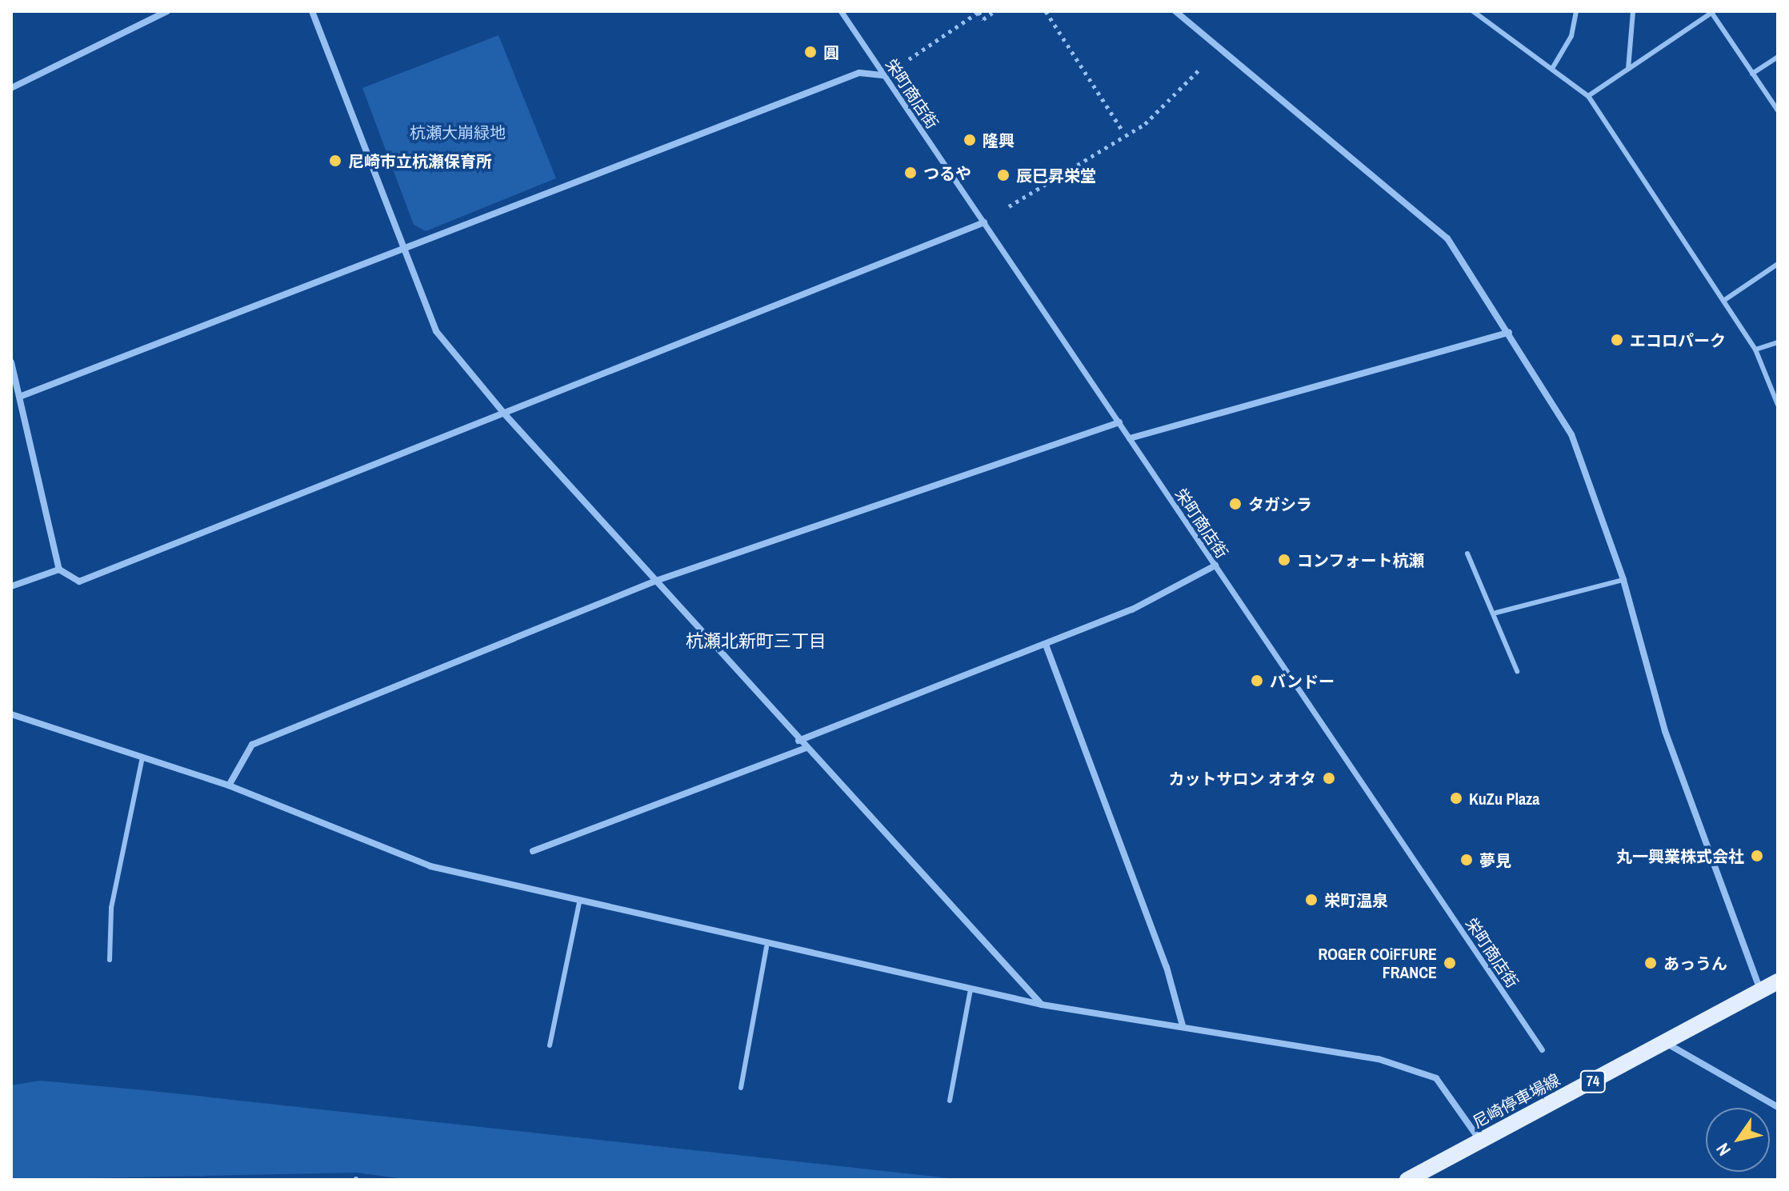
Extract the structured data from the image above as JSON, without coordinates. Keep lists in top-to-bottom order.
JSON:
{
  "streets": {
    "main road": ["74", "尼崎停車場線"],
    "street": ["栄町商店街"]
  },
  "districts": ["杭瀬北新町三丁目"],
  "parks": ["杭瀬大崩緑地"],
  "places": [
    "圓",
    "隆興",
    "尼崎市立杭瀬保育所",
    "つるや",
    "辰巳昇栄堂",
    "エコロパーク",
    "タガシラ",
    "コンフォート杭瀬",
    "バンドー",
    "カットサロン オオタ",
    "KuZu Plaza",
    "丸一興業株式会社",
    "夢見",
    "栄町温泉",
    "ROGER COiFFURE FRANCE",
    "あっうん"
  ],
  "north": "bottom left"
}
